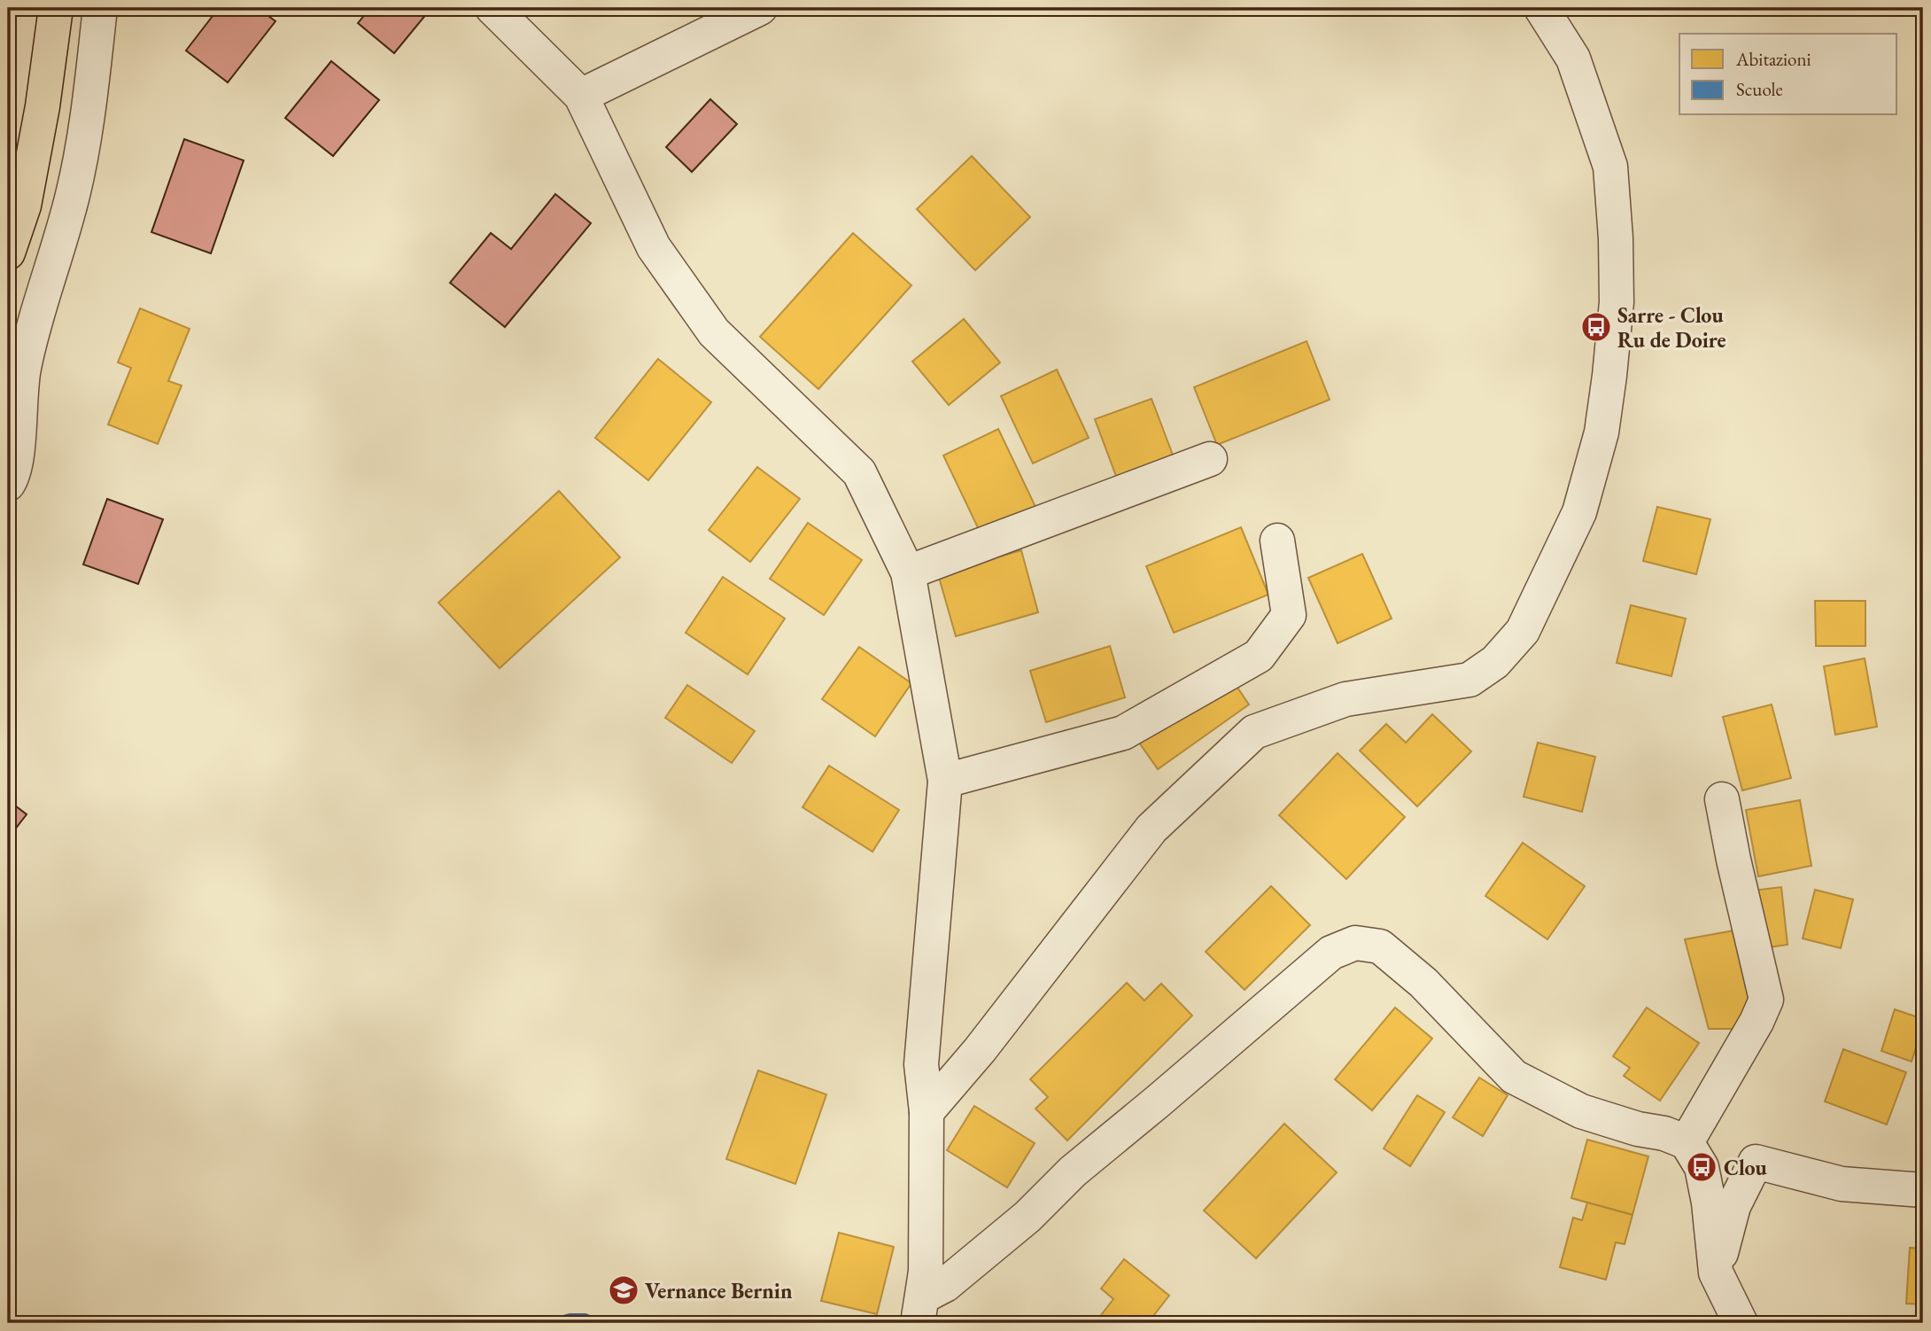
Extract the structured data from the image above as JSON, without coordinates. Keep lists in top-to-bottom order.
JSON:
{
  "places": {
    "bus stop": ["Sarre - Clou Ru de Doire", "Clou"],
    "school or university": ["Vernance Bernin"]
  },
  "legend": ["Abitazioni", "Scuole"]
}
